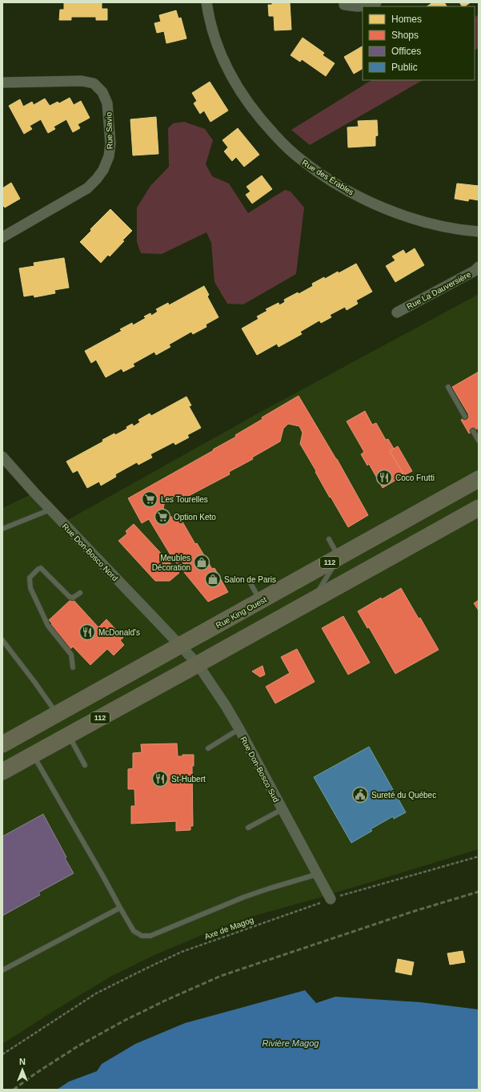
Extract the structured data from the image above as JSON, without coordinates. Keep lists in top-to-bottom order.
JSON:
{
  "streets": {
    "main road": ["112", "Rue King Ouest"],
    "street": [
      "Rue Savio",
      "Rue des Érables",
      "Rue La Dauversière",
      "Rue Don-Bosco Nord",
      "Rue Don-Bosco Sud"
    ],
    "path": ["Axe de Magog"]
  },
  "crossings": [
    ["Rue Don-Bosco Nord", "Rue King Ouest"],
    ["Rue Don-Bosco Nord", "Rue Don-Bosco Sud"],
    ["112", "Rue Don-Bosco Sud"],
    ["Rue King Ouest", "Rue Don-Bosco Sud"],
    ["Rue Don-Bosco Sud", "Axe de Magog"]
  ],
  "water": ["Rivière Magog"],
  "places": {
    "restaurant": ["Coco Frutti", "McDonald's", "St-Hubert"],
    "supermarket": ["Les Tourelles", "Option Keto"],
    "shop": ["Meubles Décoration", "Salon de Paris"],
    "public building": ["Sureté du Québec"]
  },
  "legend": [
    "Homes",
    "Shops",
    "Offices",
    "Public"
  ],
  "north": "top"
}
